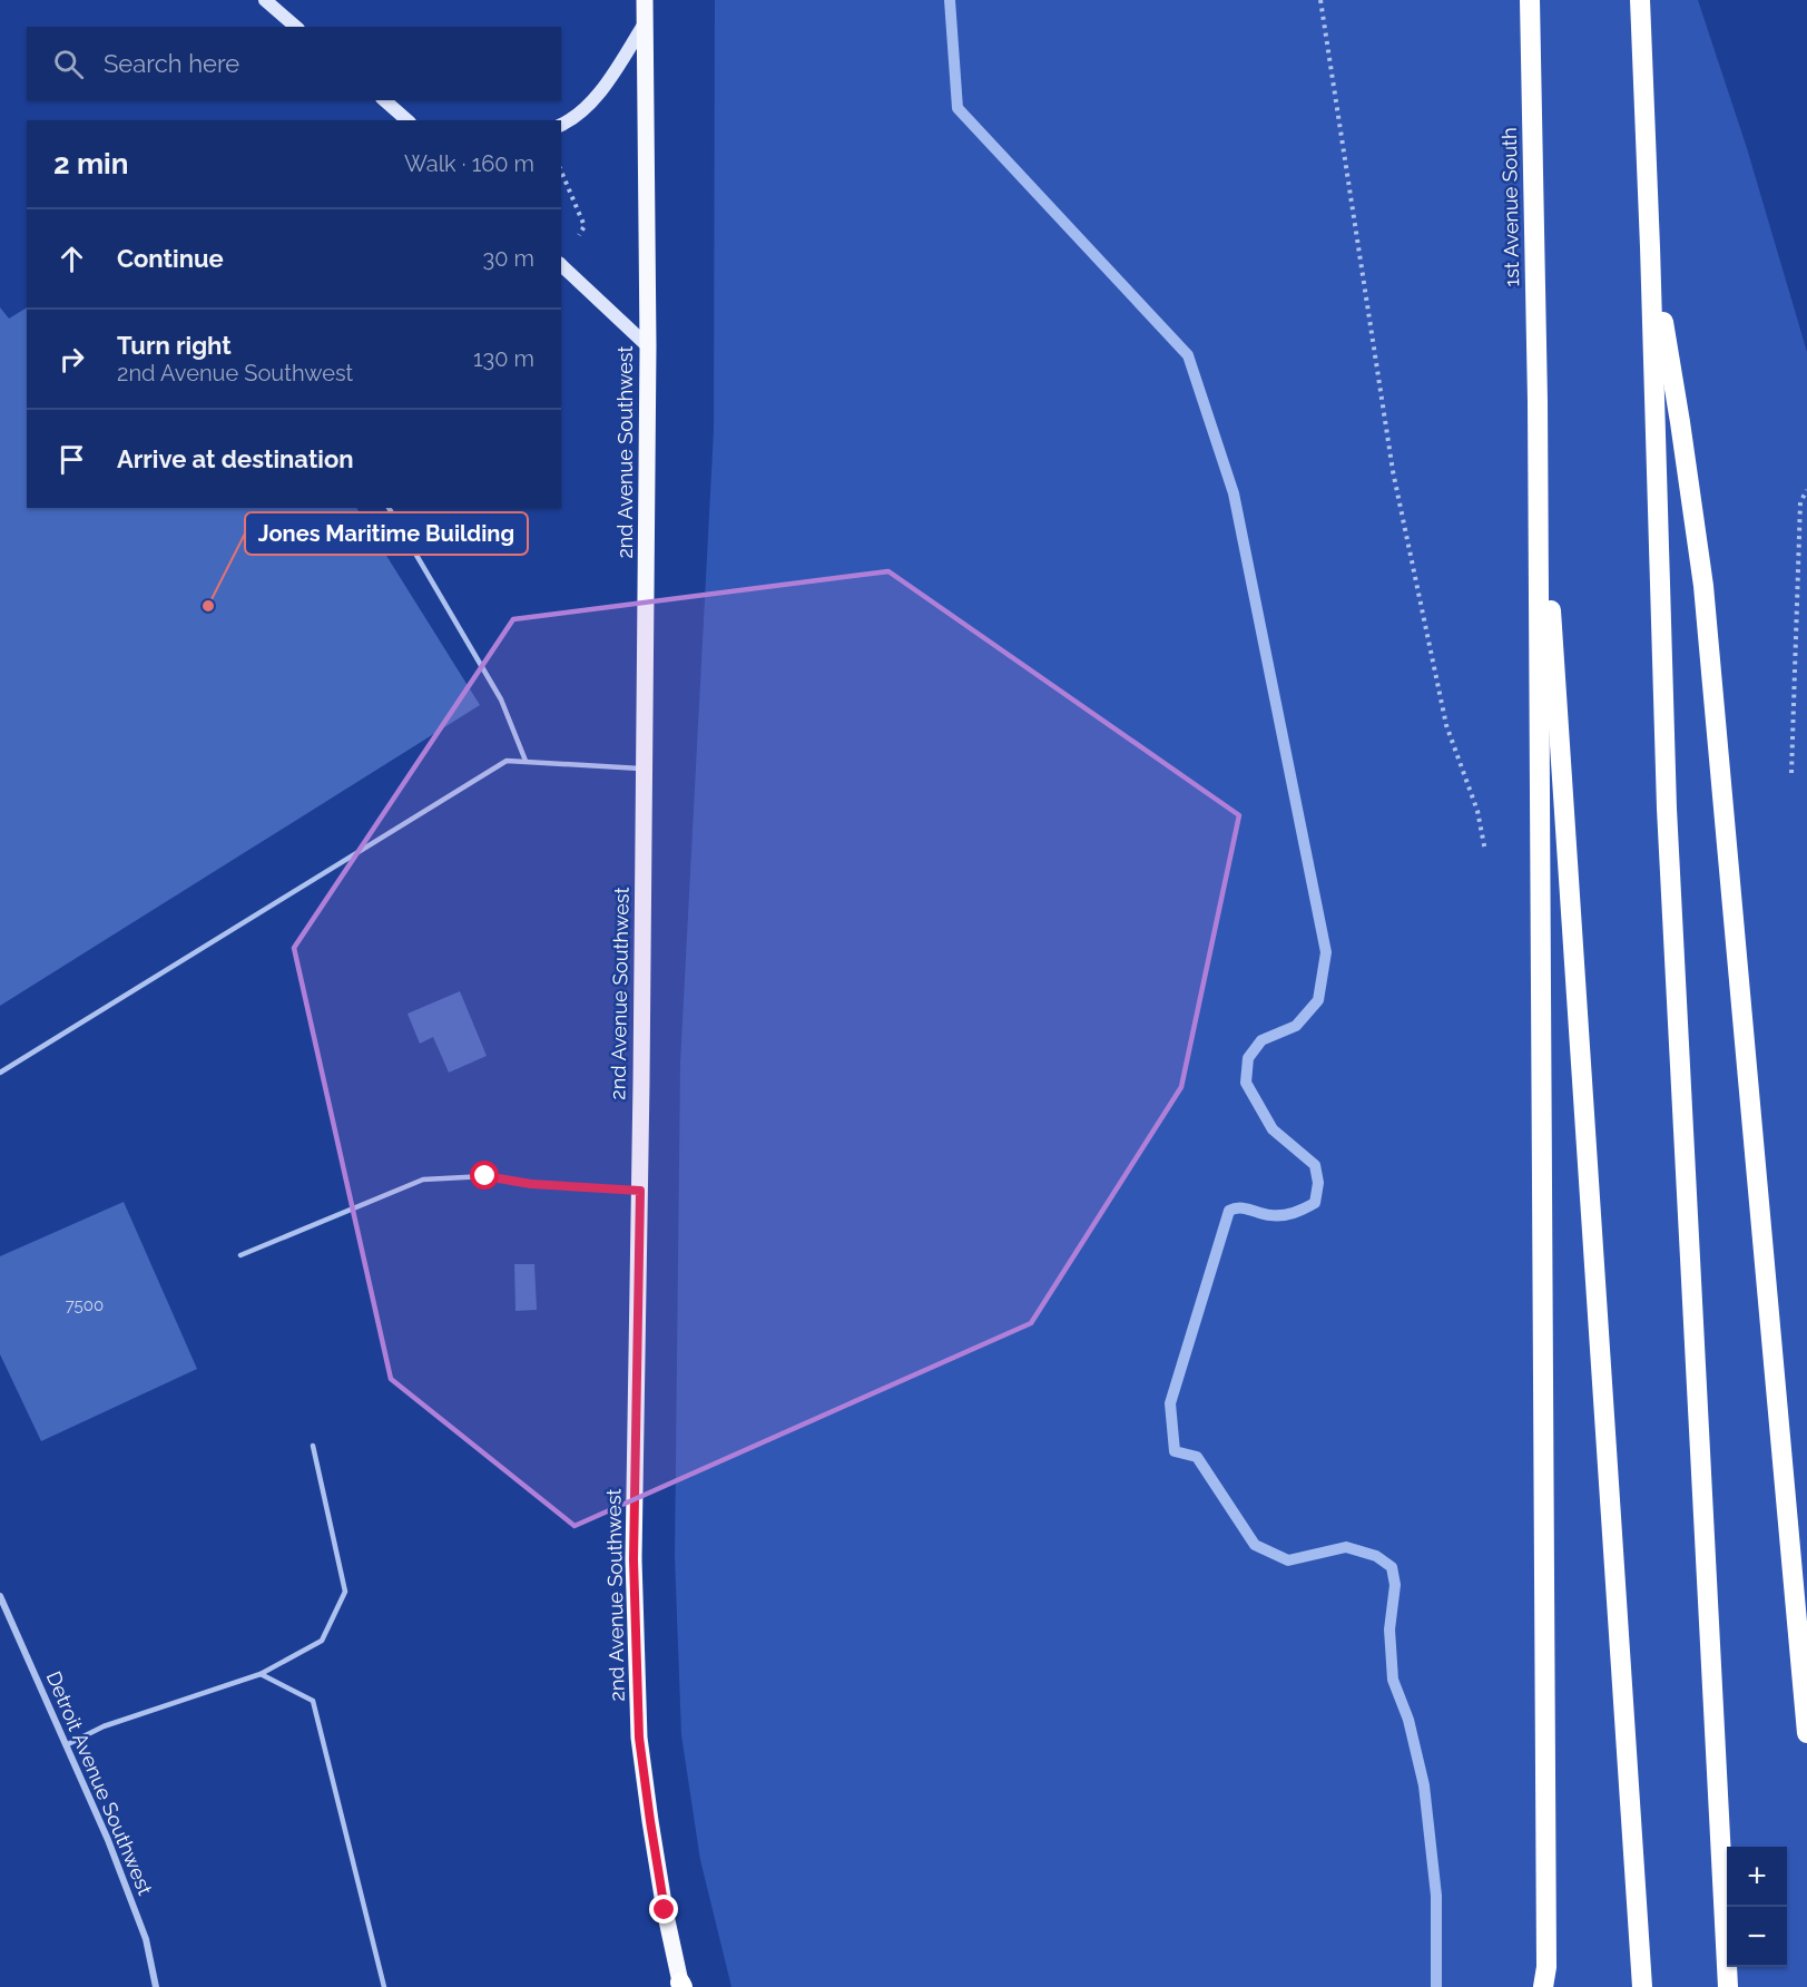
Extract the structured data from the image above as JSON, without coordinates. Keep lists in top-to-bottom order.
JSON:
{
  "streets": {
    "highway": ["1st Avenue South"],
    "main road": ["2nd Avenue Southwest"],
    "street": ["Detroit Avenue Southwest"]
  },
  "places": ["Jones Maritime Building"],
  "house_numbers": ["7500"],
  "page": {
    "search": "Search here",
    "heading": ["2 min", "Walk · 160 m"],
    "list": [
      ["Continue", "30 m"],
      ["Turn right", "2nd Avenue Southwest", "130 m"],
      "Arrive at destination"
    ],
    "map_buttons": ["+", "−"]
  }
}
